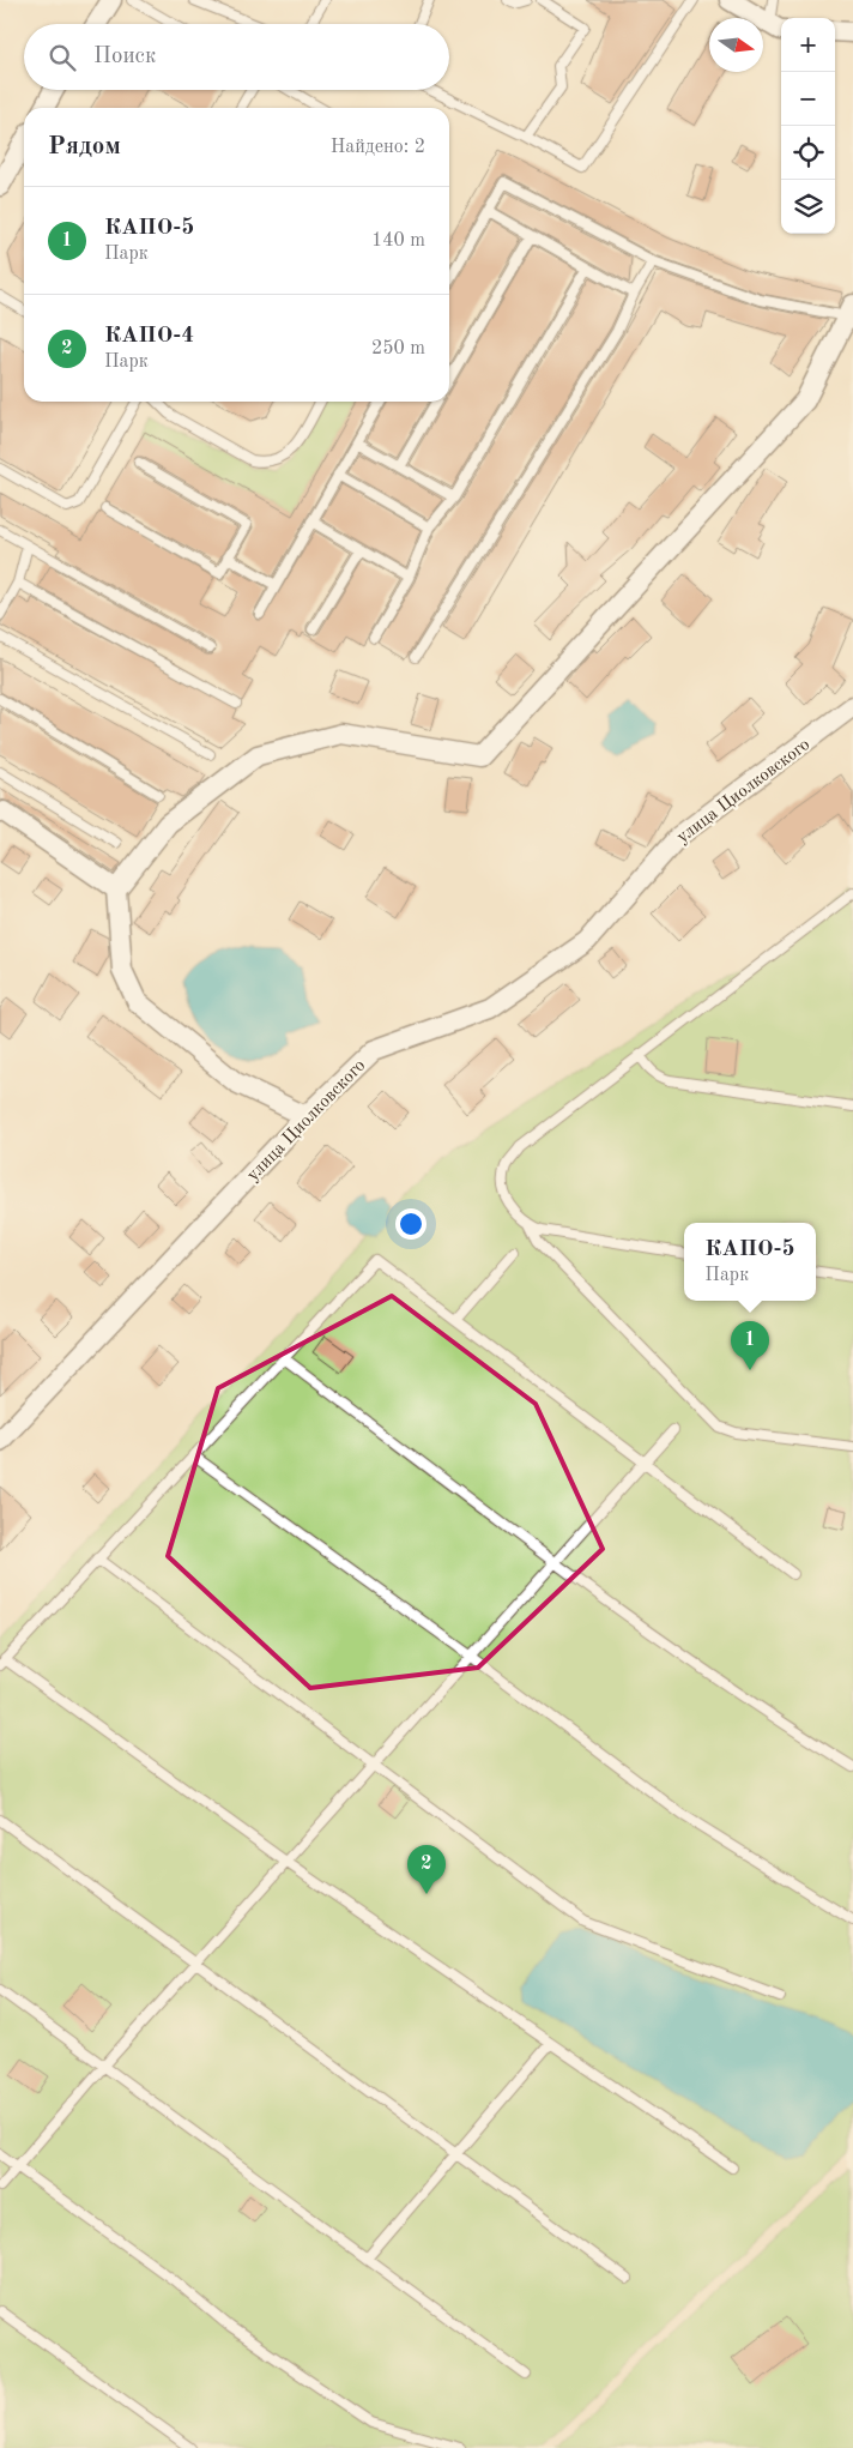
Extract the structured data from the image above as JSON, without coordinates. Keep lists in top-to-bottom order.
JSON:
{
  "streets": {
    "street": ["улица Циолковского"]
  },
  "north": "right",
  "page": {
    "map_buttons": ["+", "−"],
    "search": "Поиск",
    "heading": ["Рядом", "Найдено: 2"],
    "list": [
      {
        "mark": "1",
        "name": "КАПО-5",
        "note": "Парк",
        "value": "140 m"
      },
      {
        "mark": "2",
        "name": "КАПО-4",
        "note": "Парк",
        "value": "250 m"
      }
    ],
    "popup": ["КАПО-5", "Парк"],
    "pins": ["1", "2"]
  }
}
